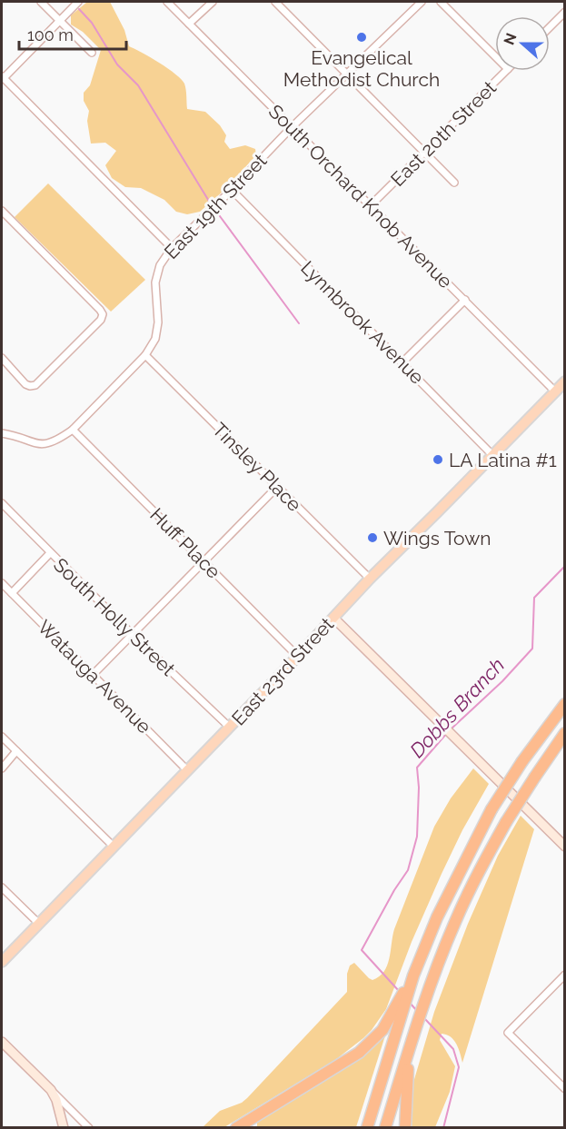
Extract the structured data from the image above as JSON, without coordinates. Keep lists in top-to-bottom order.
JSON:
{
  "streets": {
    "main road": ["East 23rd Street"],
    "street": [
      "East 20th Street",
      "South Orchard Knob Avenue",
      "East 19th Street",
      "Lynnbrook Avenue",
      "Tinsley Place",
      "Huff Place",
      "South Holly Street",
      "Watauga Avenue"
    ]
  },
  "crossings": [
    ["East 20th Street", "South Orchard Knob Avenue"],
    ["South Orchard Knob Avenue", "East 19th Street"],
    ["South Orchard Knob Avenue", "East 23rd Street"],
    ["East 19th Street", "Lynnbrook Avenue"],
    ["East 19th Street", "Tinsley Place"],
    ["East 19th Street", "Huff Place"],
    ["Lynnbrook Avenue", "East 23rd Street"],
    ["Tinsley Place", "East 23rd Street"],
    ["Huff Place", "East 23rd Street"],
    ["South Holly Street", "East 23rd Street"],
    ["East 23rd Street", "Watauga Avenue"]
  ],
  "water": ["Dobbs Branch"],
  "places": ["Evangelical Methodist Church", "LA Latina #1", "Wings Town"],
  "scale_bar": "100 m",
  "north": "left"
}
